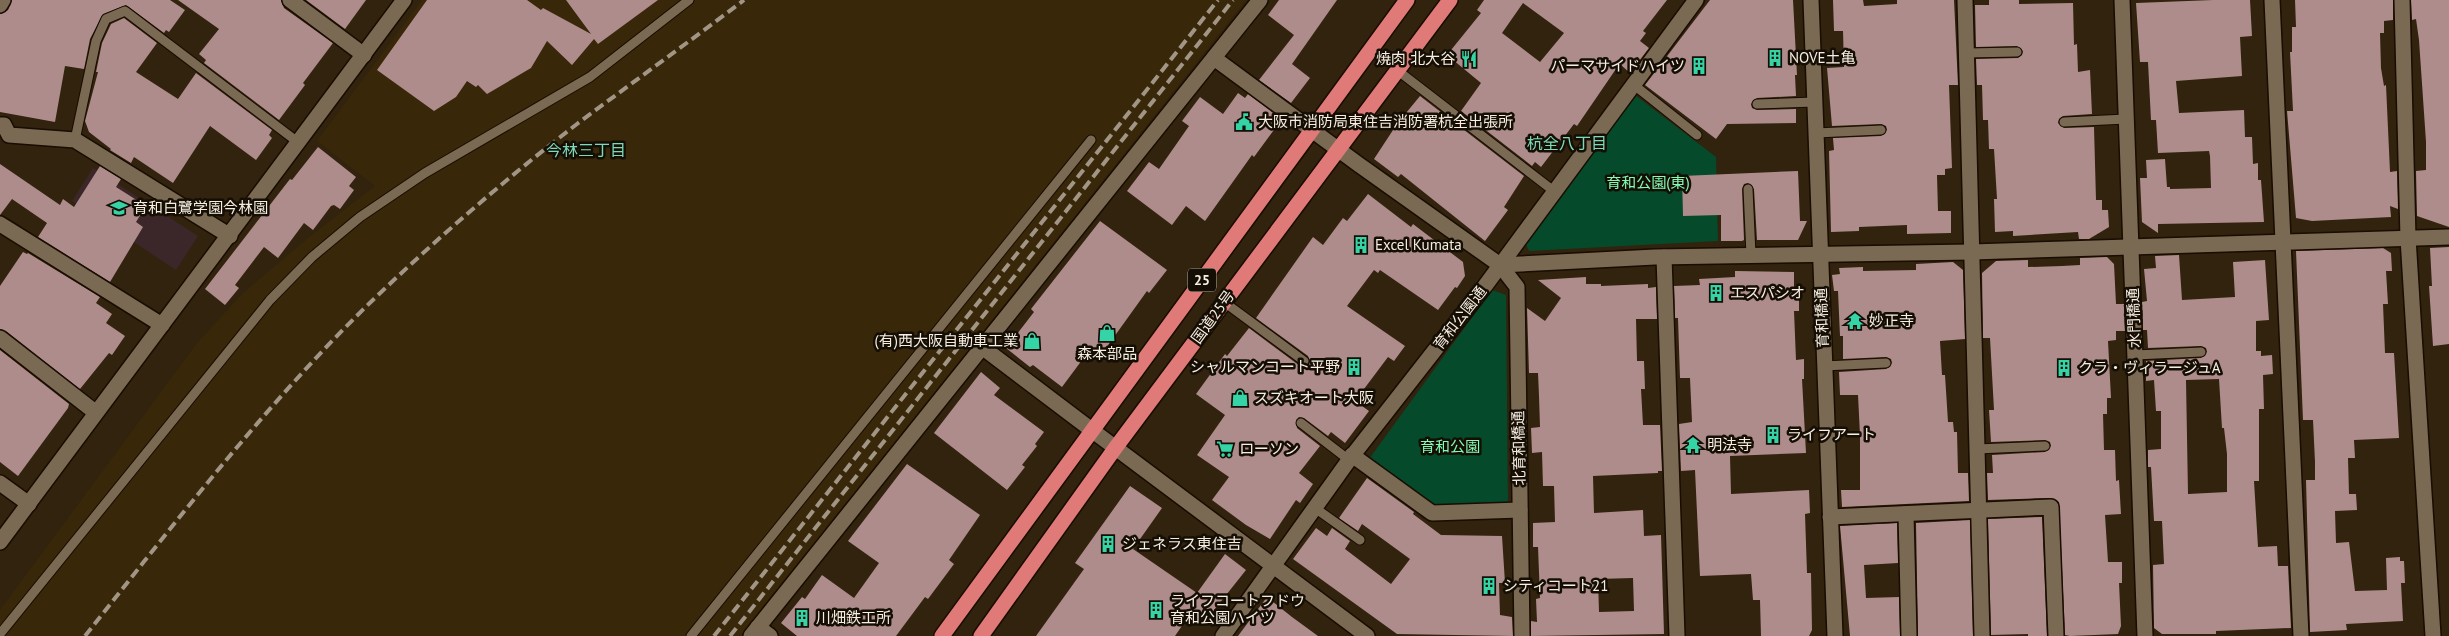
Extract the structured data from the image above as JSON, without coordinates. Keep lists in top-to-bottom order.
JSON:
{
  "streets": {
    "highway": ["25", "国道25号"],
    "street": [
      "育和公園通",
      "育和橋通",
      "水門橋通",
      "北育和橋通"
    ]
  },
  "crossings": [
    ["国道25号", "北育和橋通"],
    ["育和公園通", "北育和橋通"]
  ],
  "districts": ["杭全八丁目", "今林三丁目"],
  "parks": ["育和公園(東)", "育和公園"],
  "places": {
    "building": [
      "NOVE土亀",
      "パーマサイドハイツ",
      "Excel Kumata",
      "エスパシオ",
      "シャルマンコート平野",
      "クラ・ヴィラージュA",
      "ライフアート",
      "ジェネラス東住吉",
      "シティコート21",
      "ライフコートフドウ 育和公園ハイツ",
      "川畑鉄工所"
    ],
    "restaurant": ["焼肉 北大谷"],
    "public building": ["大阪市消防局東住吉消防署杭全出張所"],
    "school or university": ["育和白鷺学園今林園"],
    "temple": ["妙正寺", "明法寺"],
    "shop": ["森本部品", "(有)西大阪自動車工業", "スズキオート大阪"],
    "supermarket": ["ローソン"]
  }
}
